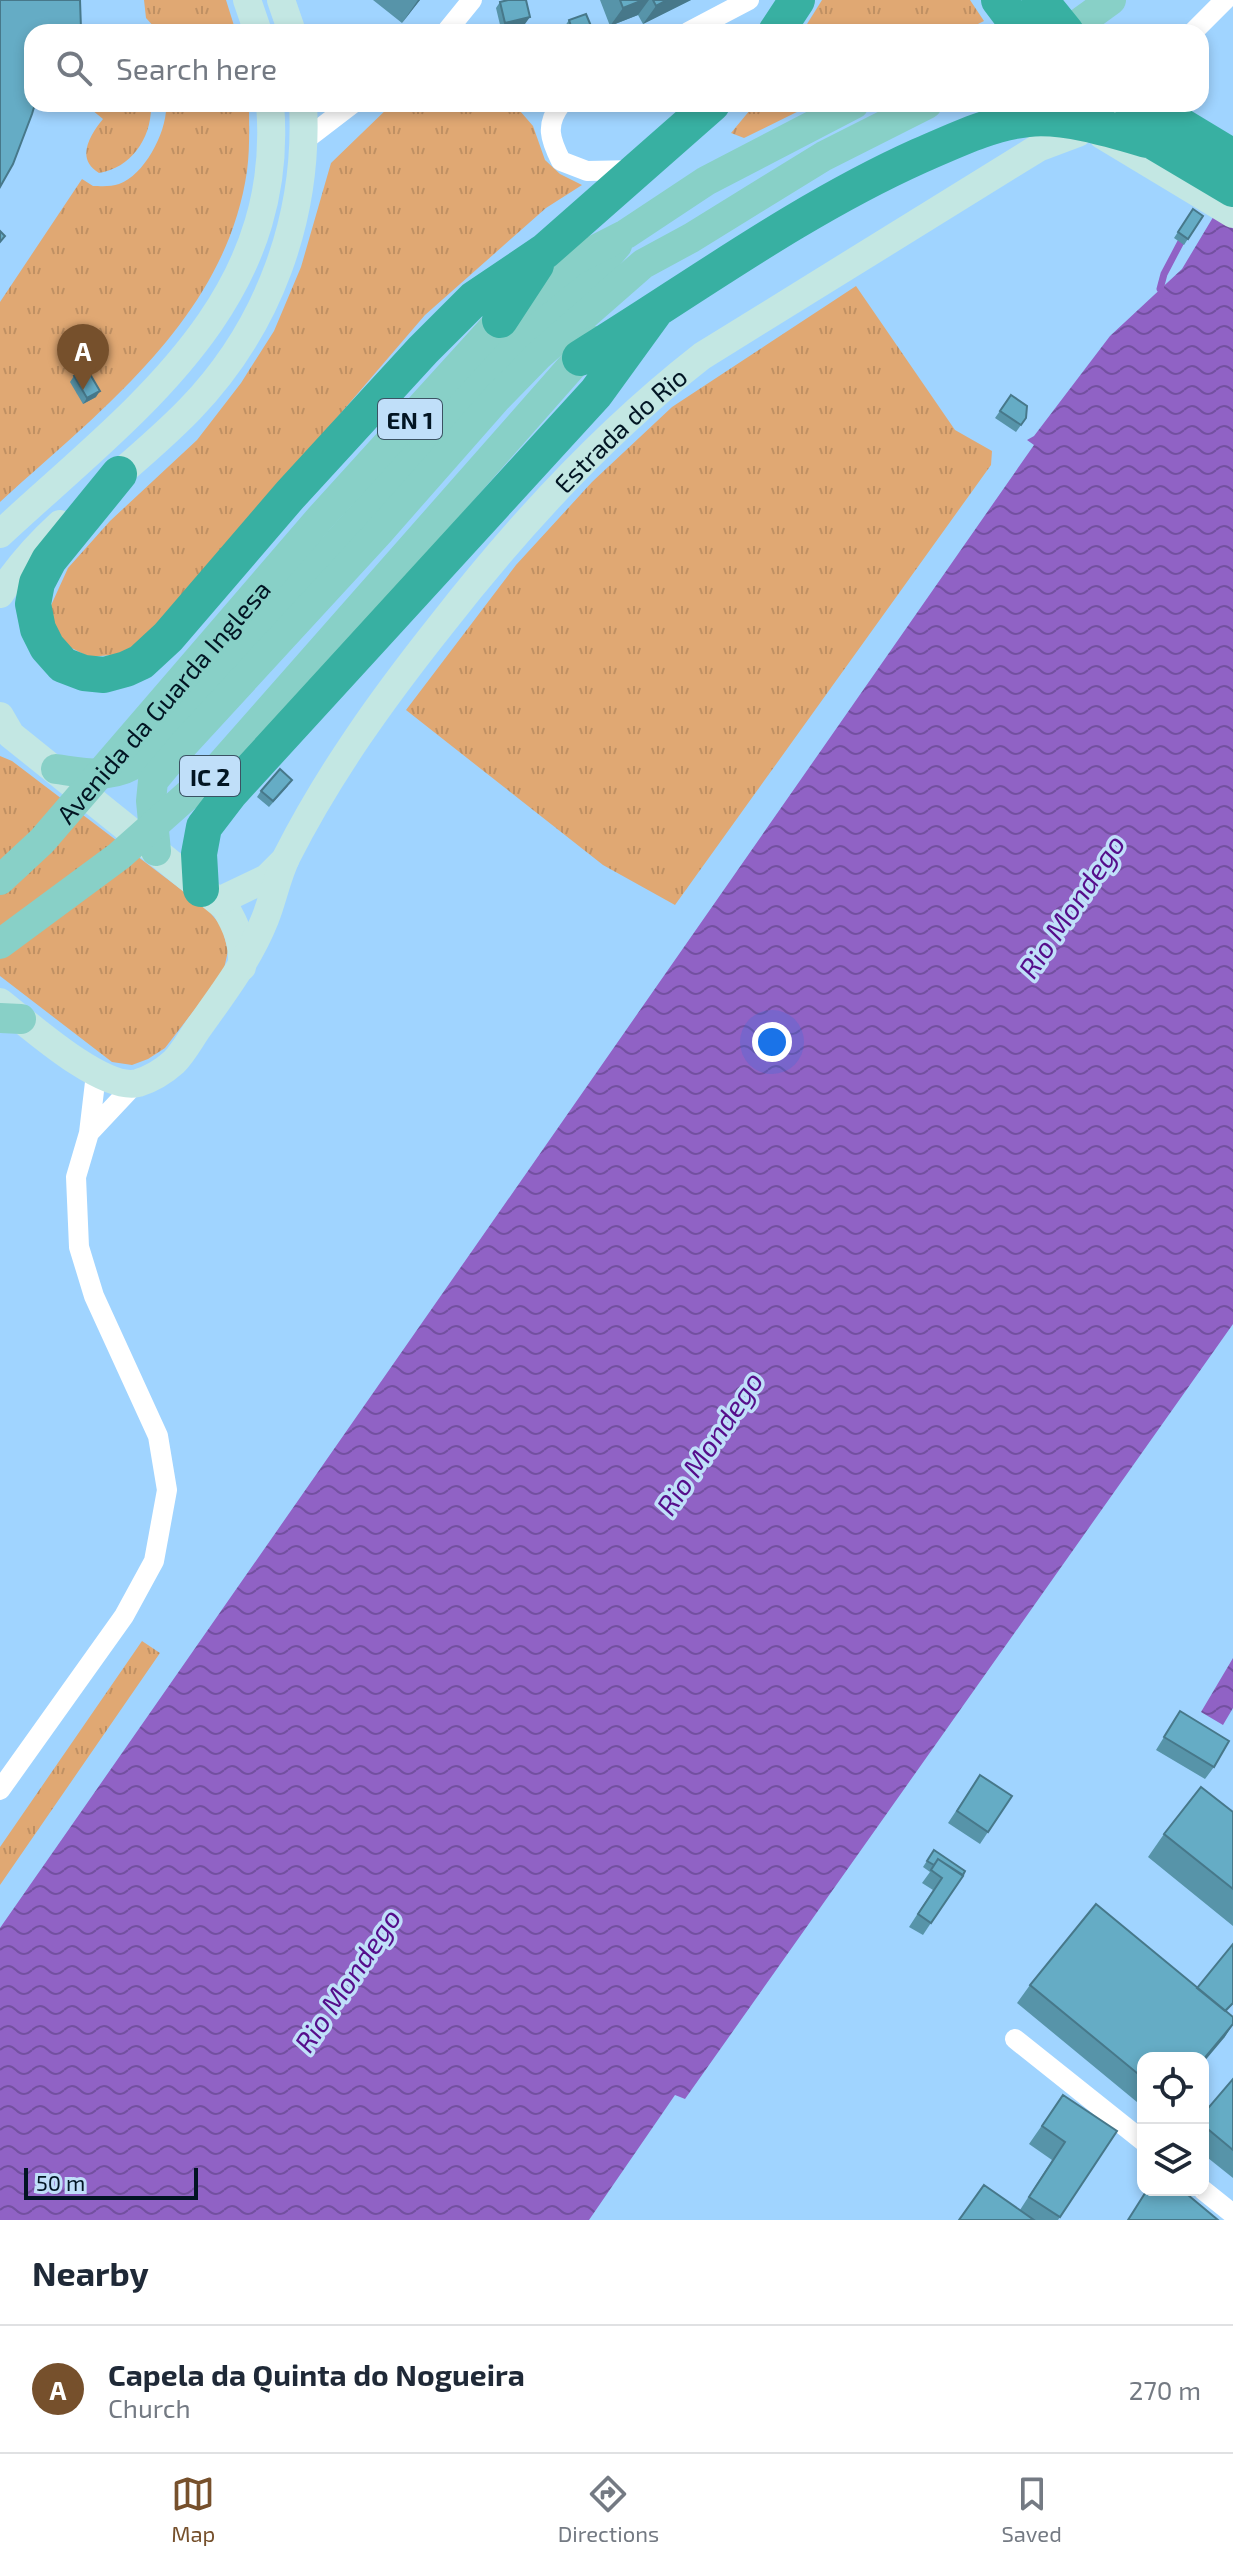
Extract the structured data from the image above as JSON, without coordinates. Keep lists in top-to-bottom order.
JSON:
{
  "streets": {
    "main road": [
      "EN 1",
      "Estrada do Rio",
      "Avenida da Guarda Inglesa",
      "IC 2"
    ]
  },
  "water": ["Rio Mondego"],
  "scale_bar": "50 m",
  "page": {
    "search": "Search here",
    "pins": "A",
    "scale": "50 m",
    "heading": "Nearby",
    "list": [
      {
        "mark": "A",
        "name": "Capela da Quinta do Nogueira",
        "note": "Church",
        "value": "270 m"
      }
    ],
    "nav": ["Map", "Directions", "Saved"]
  }
}
